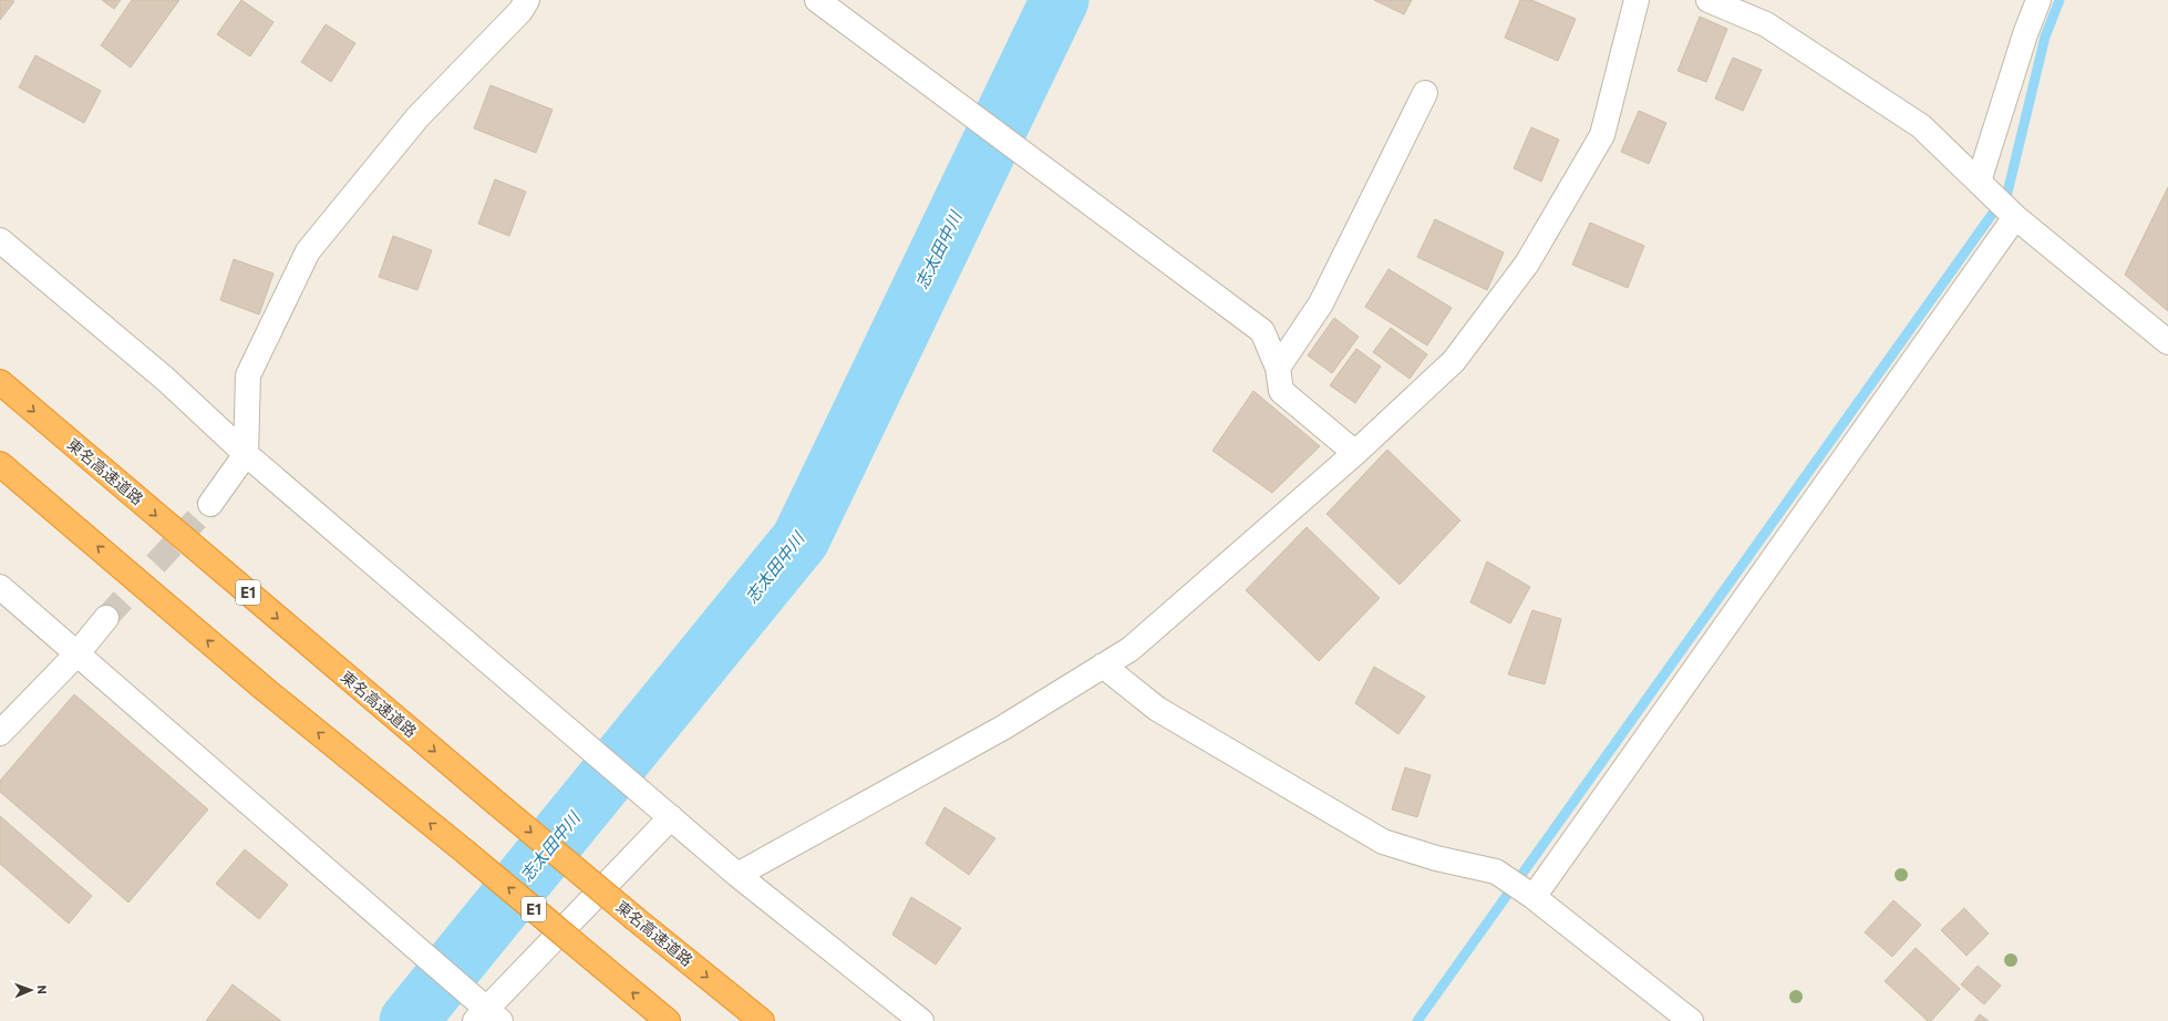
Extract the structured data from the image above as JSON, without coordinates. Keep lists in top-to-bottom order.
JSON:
{
  "streets": {
    "highway": ["東名高速道路", "E1"]
  },
  "water": ["志太田中川"],
  "north": "right"
}
